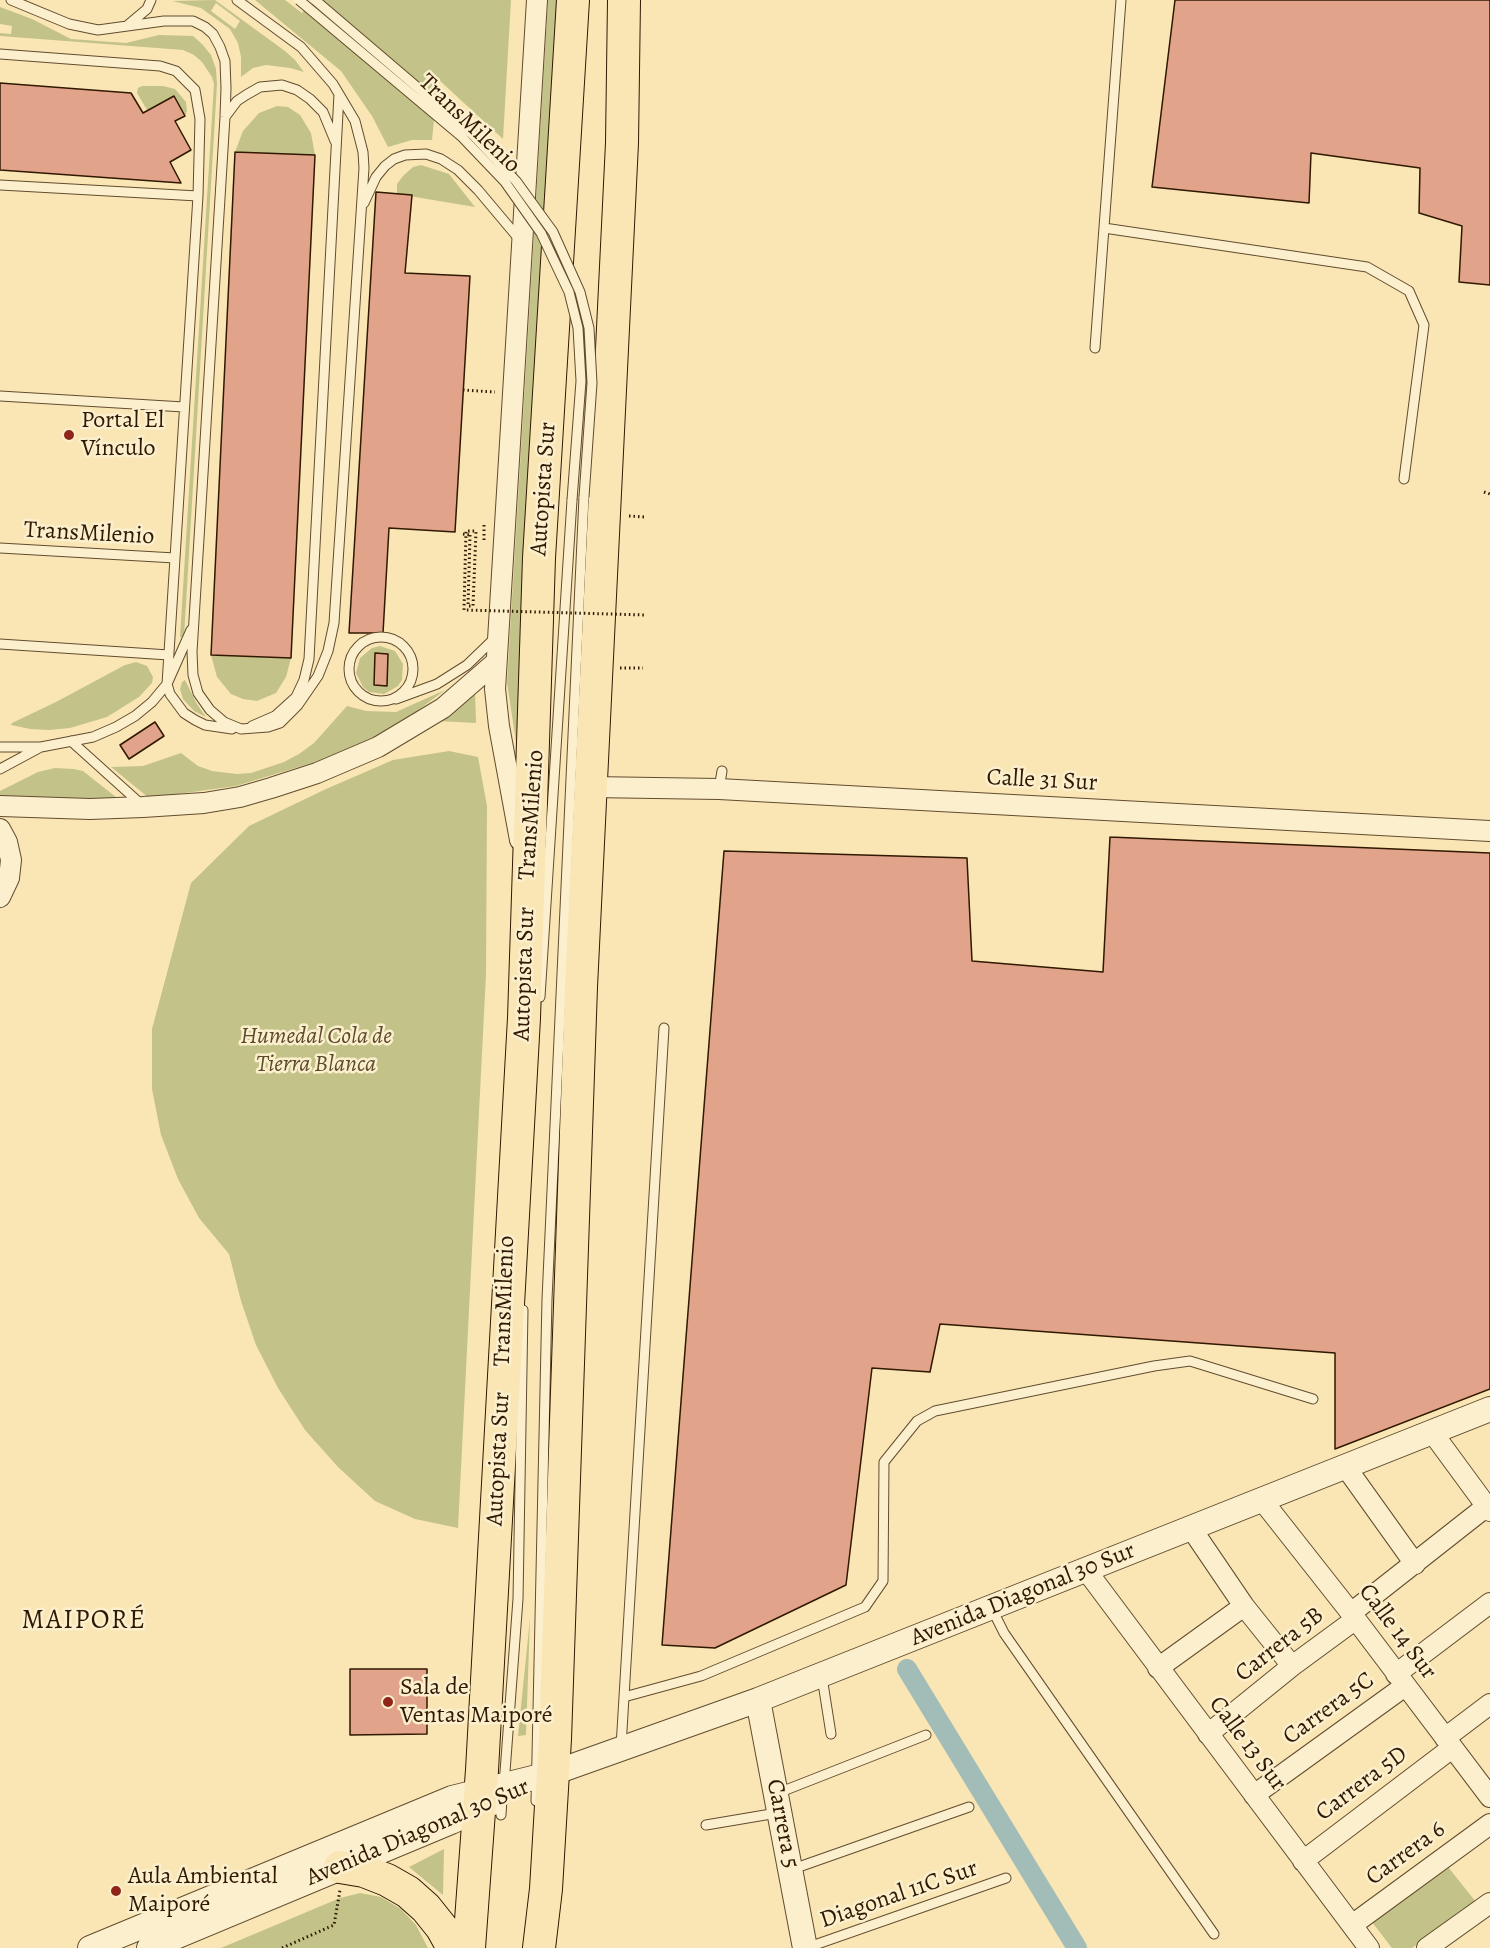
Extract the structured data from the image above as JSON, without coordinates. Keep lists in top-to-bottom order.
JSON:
{
  "streets": {
    "highway": ["Autopista Sur"],
    "street": [
      "Calle 31 Sur",
      "Avenida Diagonal 30 Sur",
      "Calle 14 Sur",
      "Carrera 5B",
      "Carrera 5C",
      "Calle 13 Sur",
      "Carrera 5D",
      "Carrera 5",
      "Carrera 6"
    ],
    "lane": ["TransMilenio", "Diagonal 11C Sur"]
  },
  "crossings": [
    ["TransMilenio", "Autopista Sur"],
    ["TransMilenio", "Avenida Diagonal 30 Sur"],
    ["Autopista Sur", "Avenida Diagonal 30 Sur"],
    ["Avenida Diagonal 30 Sur", "Calle 14 Sur"],
    ["Avenida Diagonal 30 Sur", "Calle 13 Sur"],
    ["Avenida Diagonal 30 Sur", "Carrera 5"],
    ["Calle 14 Sur", "Carrera 5B"],
    ["Calle 14 Sur", "Carrera 5C"],
    ["Calle 14 Sur", "Carrera 5D"],
    ["Carrera 5B", "Calle 13 Sur"],
    ["Carrera 5C", "Calle 13 Sur"],
    ["Calle 13 Sur", "Carrera 5D"],
    ["Calle 13 Sur", "Carrera 6"],
    ["Carrera 5", "Diagonal 11C Sur"]
  ],
  "districts": ["MAIPORÉ"],
  "parks": ["Humedal Cola de Tierra Blanca"],
  "places": ["Portal El Vínculo", "Sala de Ventas Maiporé", "Aula Ambiental Maiporé"]
}
